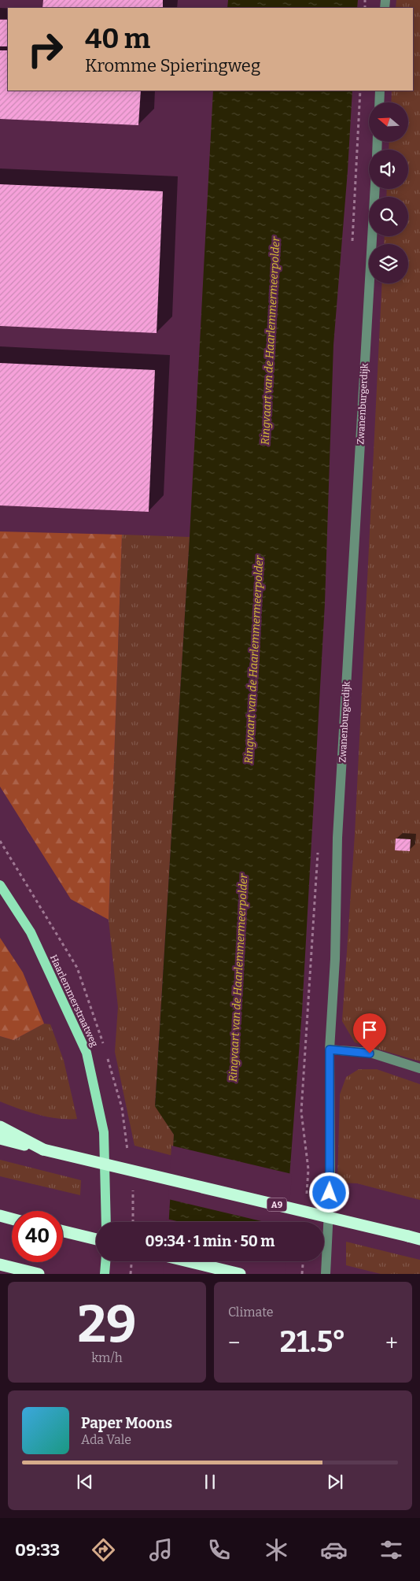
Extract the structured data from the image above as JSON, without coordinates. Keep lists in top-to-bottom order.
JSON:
{
  "streets": {
    "highway": ["A9"],
    "main road": ["Haarlemmerstraatweg"],
    "street": ["Zwanenburgerdijk"]
  },
  "water": ["Ringvaart van de Haarlemmermeerpolder"],
  "north": "left",
  "page": {
    "turn": ["40 m", "Kromme Spieringweg"],
    "limit": "40",
    "trip": "09:34 · 1 min · 50 m",
    "tile": [
      ["29", "km/h"],
      "Climate"
    ],
    "heat": ["−", "21.5°", "+"],
    "song": ["Paper Moons", "Ada Vale"],
    "tabs": "09:33"
  }
}
